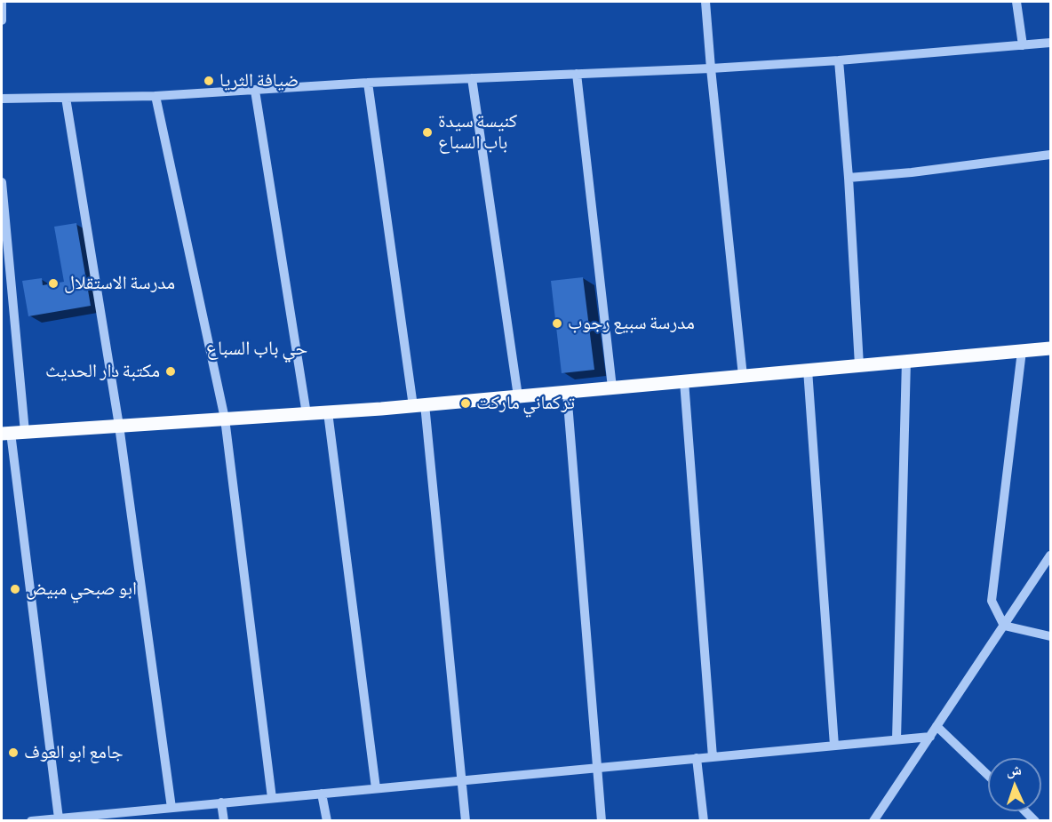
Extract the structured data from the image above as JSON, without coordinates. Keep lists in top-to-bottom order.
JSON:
{
  "districts": ["حي باب السباع"],
  "places": [
    "ضيافة الثريا",
    "كنيسة سيدة باب السباع",
    "مدرسة الاستقلال",
    "مدرسة سبيع رجوب",
    "مكتبة دار الحديث",
    "تركماني ماركت",
    "ابو صبحي مبيض",
    "جامع ابو العوف"
  ],
  "north": "top"
}
